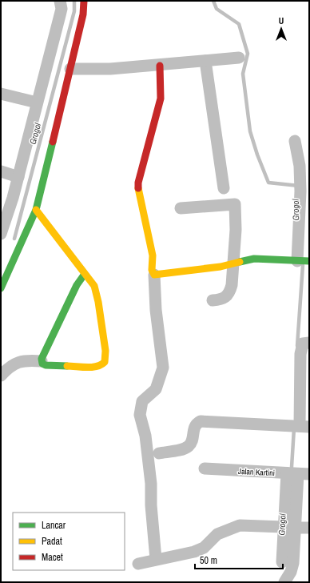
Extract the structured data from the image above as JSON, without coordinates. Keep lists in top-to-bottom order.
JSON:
{
  "streets": {
    "street": ["Jalan Kartini"]
  },
  "water": ["Grogol"],
  "legend": ["Lancar", "Padat", "Macet"],
  "scale_bar": "50 m",
  "north": "top"
}
